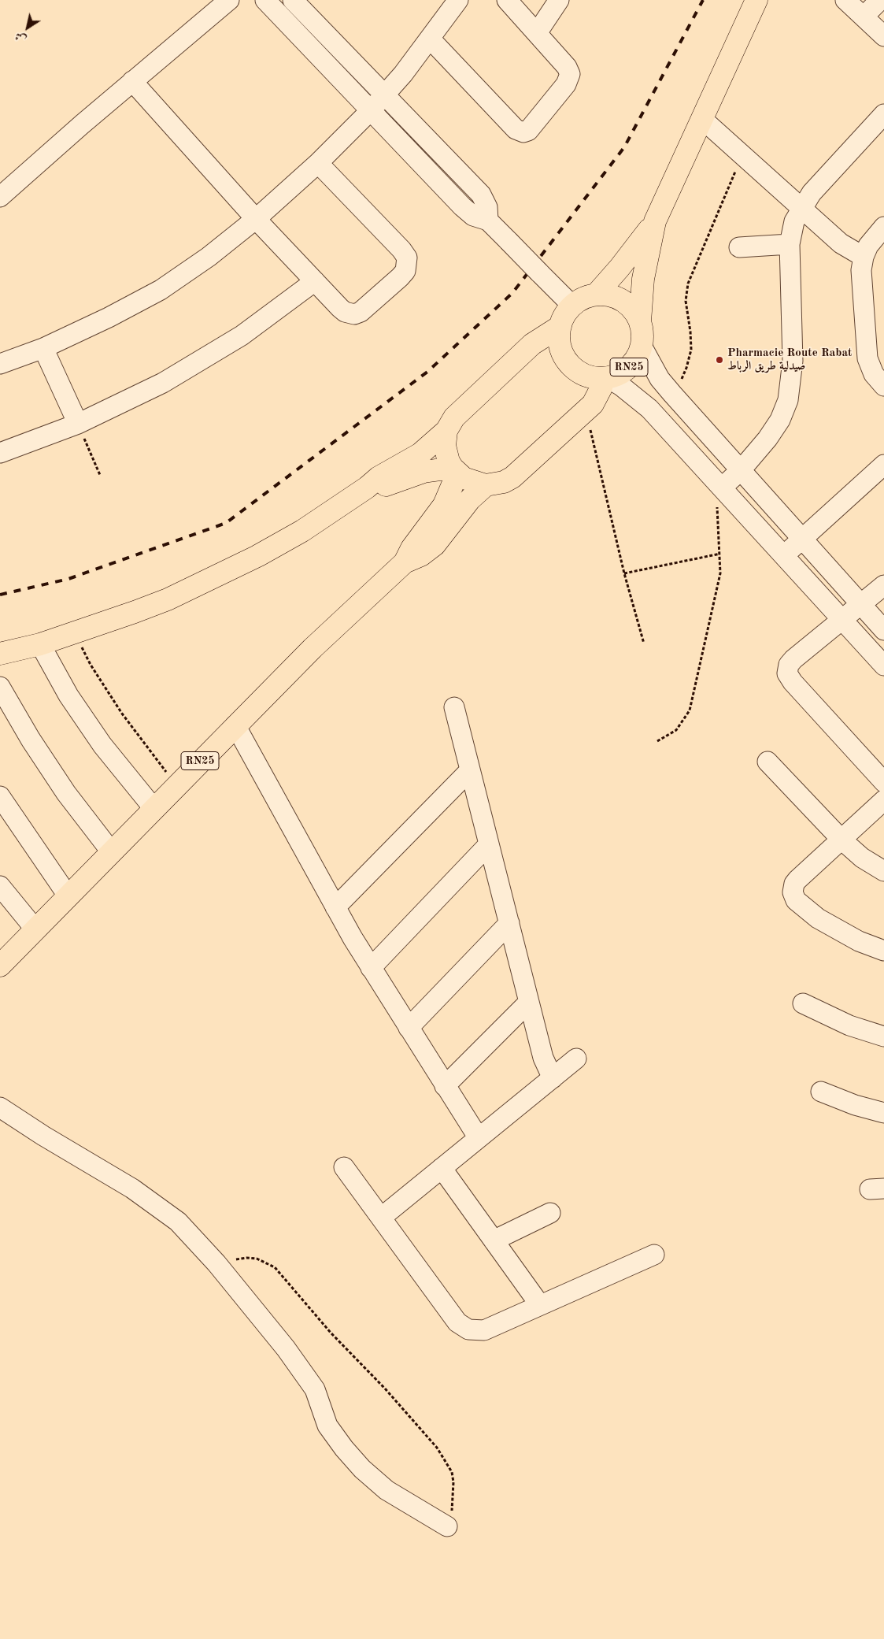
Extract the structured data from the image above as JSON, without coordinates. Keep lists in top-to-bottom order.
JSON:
{
  "streets": {
    "main road": ["RN25"]
  },
  "places": ["Pharmacie Route Rabat صيدلية طريق الرباط"],
  "north": "bottom left"
}
